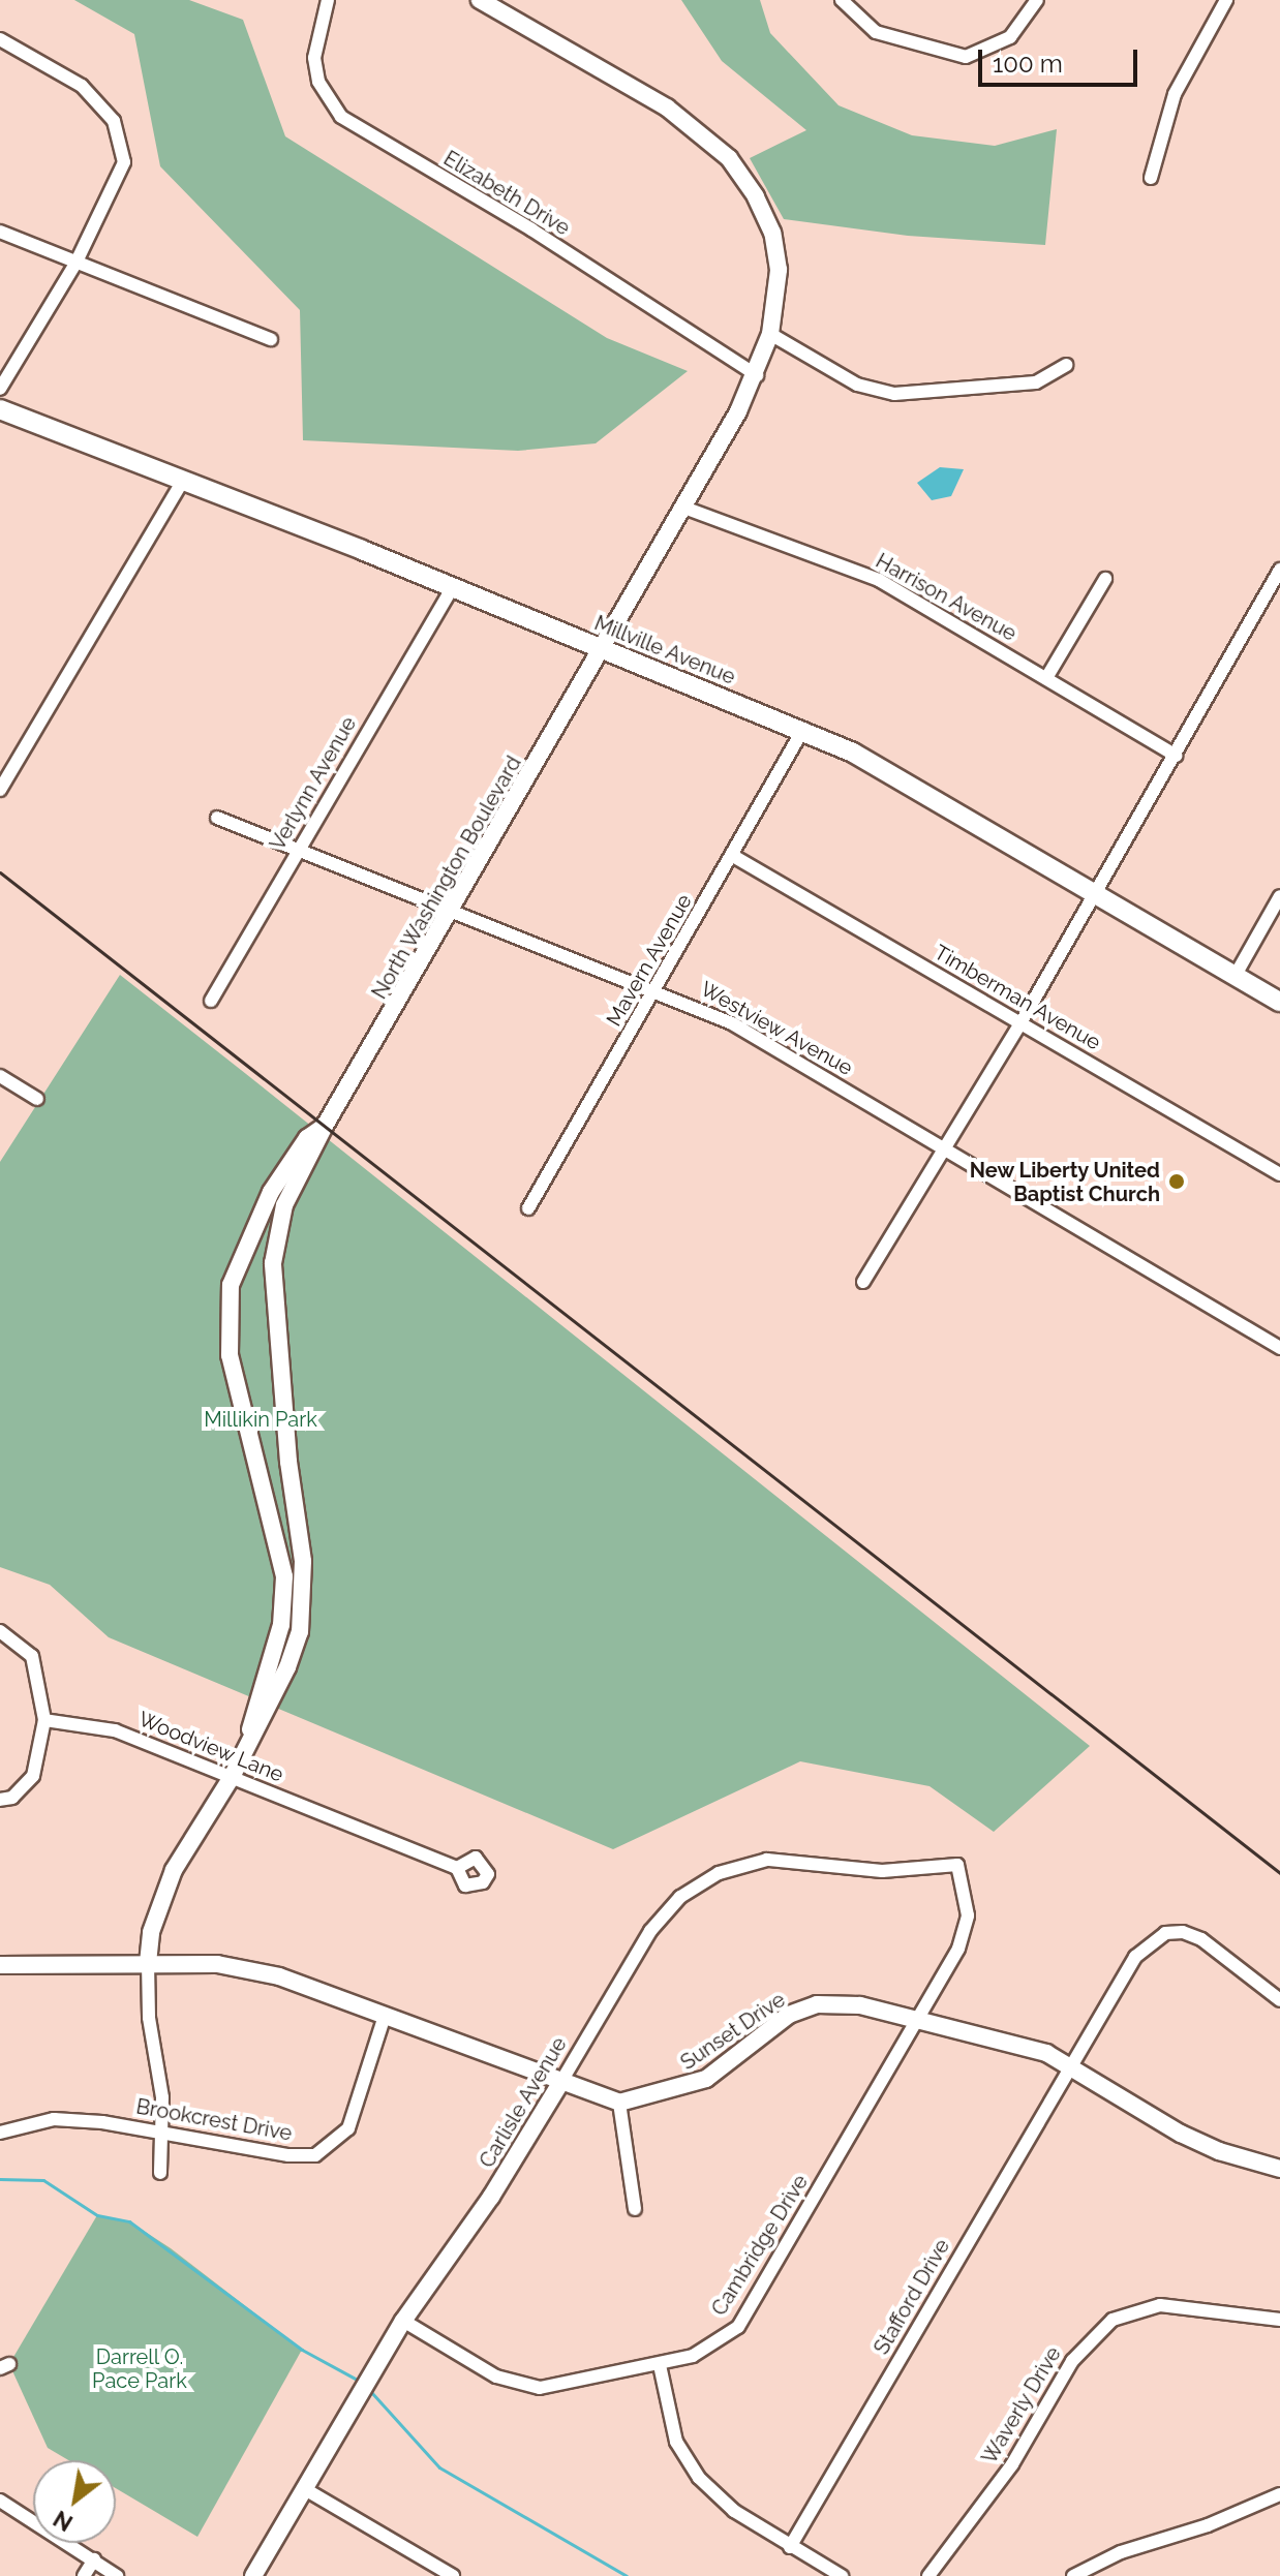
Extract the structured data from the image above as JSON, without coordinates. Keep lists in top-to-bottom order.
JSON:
{
  "streets": {
    "main road": ["Millville Avenue"],
    "street": [
      "Elizabeth Drive",
      "Harrison Avenue",
      "Verlynn Avenue",
      "North Washington Boulevard",
      "Mavern Avenue",
      "Timberman Avenue",
      "Westview Avenue",
      "Woodview Lane",
      "Sunset Drive",
      "Carlisle Avenue",
      "Brookcrest Drive",
      "Cambridge Drive",
      "Stafford Drive",
      "Waverly Drive"
    ]
  },
  "crossings": [
    ["Elizabeth Drive", "North Washington Boulevard"],
    ["Harrison Avenue", "North Washington Boulevard"],
    ["Millville Avenue", "Verlynn Avenue"],
    ["Millville Avenue", "North Washington Boulevard"],
    ["Millville Avenue", "Mavern Avenue"],
    ["Verlynn Avenue", "Westview Avenue"],
    ["North Washington Boulevard", "Westview Avenue"],
    ["North Washington Boulevard", "Woodview Lane"],
    ["North Washington Boulevard", "Brookcrest Drive"],
    ["Mavern Avenue", "Timberman Avenue"],
    ["Mavern Avenue", "Westview Avenue"],
    ["Sunset Drive", "Cambridge Drive"],
    ["Sunset Drive", "Stafford Drive"],
    ["Carlisle Avenue", "Cambridge Drive"]
  ],
  "parks": ["Millikin Park", "Darrell O. Pace Park"],
  "places": ["New Liberty United Baptist Church"],
  "scale_bar": "100 m",
  "north": "bottom left"
}
